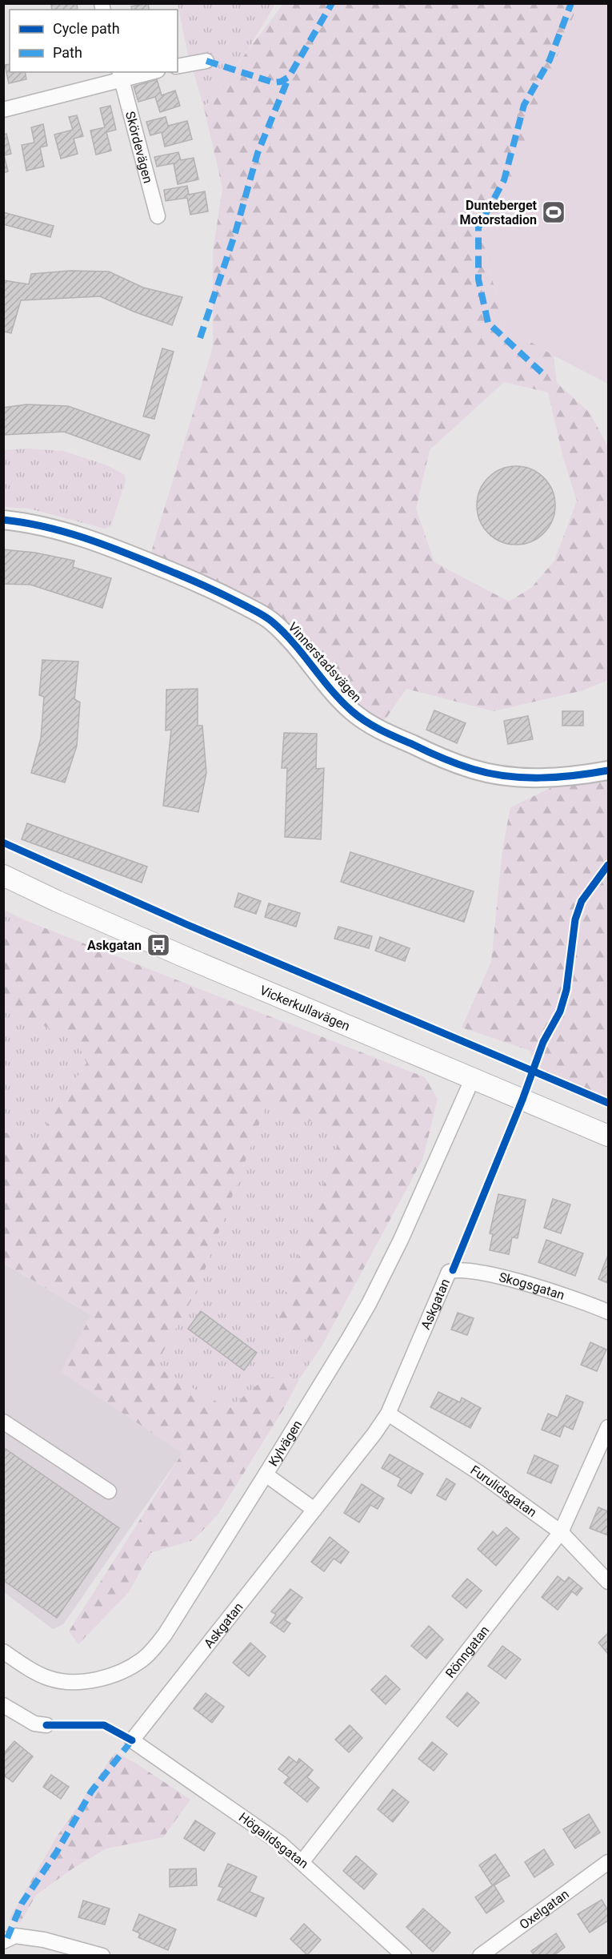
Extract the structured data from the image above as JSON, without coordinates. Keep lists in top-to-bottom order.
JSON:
{
  "streets": {
    "main road": ["Vickerkullavägen"],
    "street": [
      "Skördevägen",
      "Vinnerstadsvägen",
      "Skogsgatan",
      "Askgatan",
      "Kylvägen",
      "Furulidsgatan",
      "Rönngatan",
      "Högalidsgatan",
      "Oxelgatan"
    ]
  },
  "crossings": [
    ["Vickerkullavägen", "Kylvägen"],
    ["Skogsgatan", "Askgatan"],
    ["Askgatan", "Furulidsgatan"],
    ["Askgatan", "Högalidsgatan"],
    ["Furulidsgatan", "Rönngatan"],
    ["Rönngatan", "Högalidsgatan"]
  ],
  "places": {
    "sports": ["Dunteberget Motorstadion"],
    "bus stop": ["Askgatan"]
  },
  "legend": ["Cycle path", "Path"]
}
